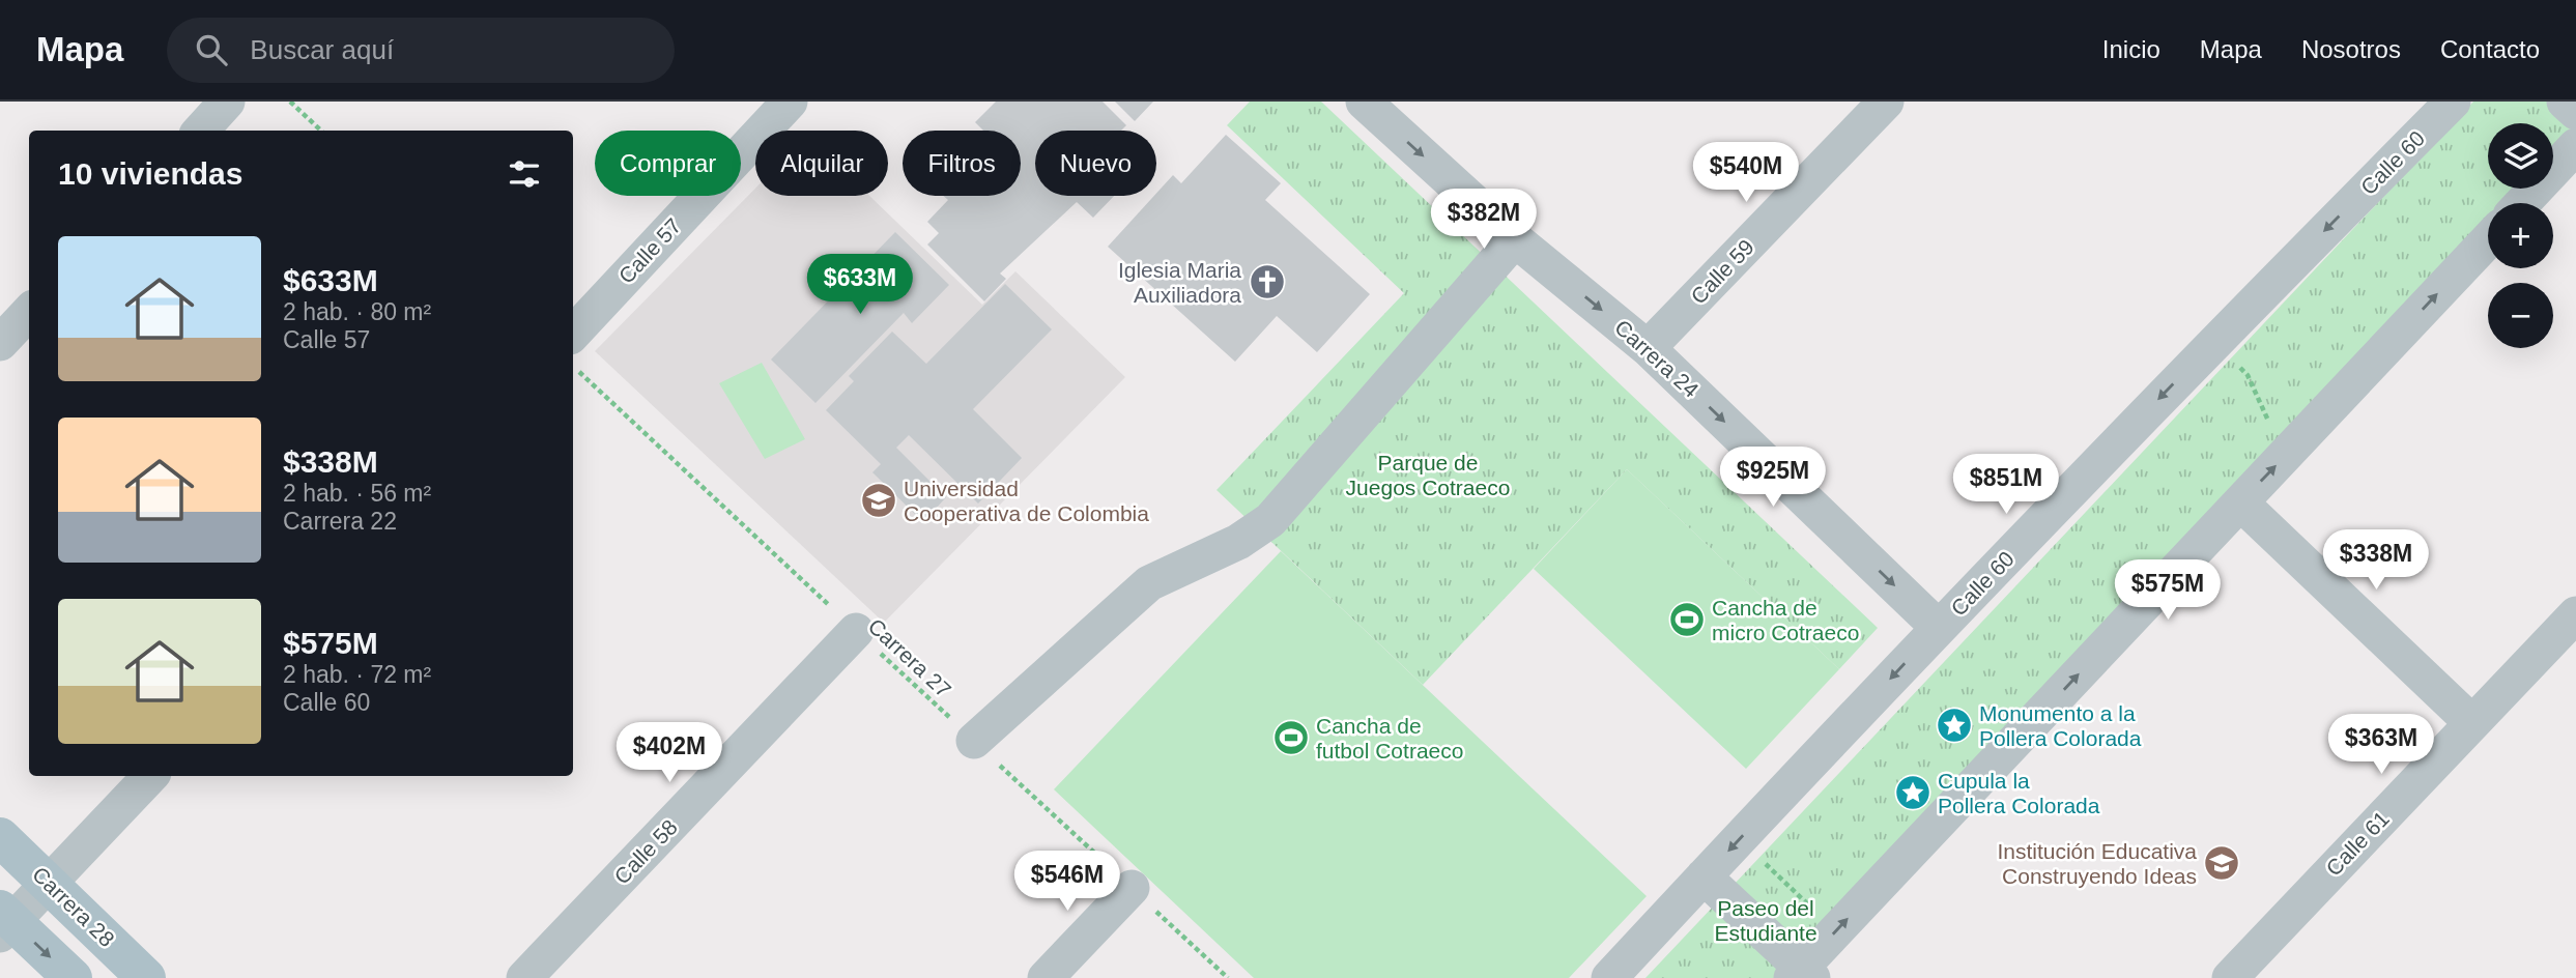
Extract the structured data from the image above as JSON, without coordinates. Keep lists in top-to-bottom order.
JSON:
{
  "streets": {
    "main road": ["Carrera 28"],
    "street": [
      "Calle 60",
      "Calle 57",
      "Calle 59",
      "Carrera 24",
      "Calle 61",
      "Calle 58"
    ],
    "path": ["Carrera 27"]
  },
  "crossings": [
    ["Calle 60", "Carrera 24"],
    ["Calle 59", "Carrera 24"],
    ["Carrera 27", "Calle 58"]
  ],
  "one_way": ["Carrera 24"],
  "parks": ["Parque de Juegos Cotraeco", "Paseo del Estudiante"],
  "places": {
    "church": ["Iglesia Maria Auxiliadora"],
    "school or university": ["Universidad Cooperativa de Colombia", "Institución Educativa Construyendo Ideas"],
    "sports": ["Cancha de micro Cotraeco", "Cancha de futbol Cotraeco"],
    "place": ["Monumento a la Pollera Colorada", "Cupula la Pollera Colorada"]
  },
  "page": {
    "header": "Mapa",
    "search": "Buscar aquí",
    "nav": [
      "Inicio",
      "Mapa",
      "Nosotros",
      "Contacto"
    ],
    "map_buttons": ["+", "−"],
    "chip": [
      "Comprar",
      "Alquilar",
      "Filtros",
      "Nuevo"
    ],
    "heading": "10 viviendas",
    "price": [
      "$540M",
      "$382M",
      "$633M",
      "$925M",
      "$851M",
      "$338M",
      "$575M",
      "$363M",
      "$402M",
      "$546M"
    ],
    "list": [
      {
        "name": "$633M",
        "note": "2 hab. · 80 m² · Calle 57"
      },
      {
        "name": "$338M",
        "note": "2 hab. · 56 m² · Carrera 22"
      },
      {
        "name": "$575M",
        "note": "2 hab. · 72 m² · Calle 60"
      }
    ]
  }
}
